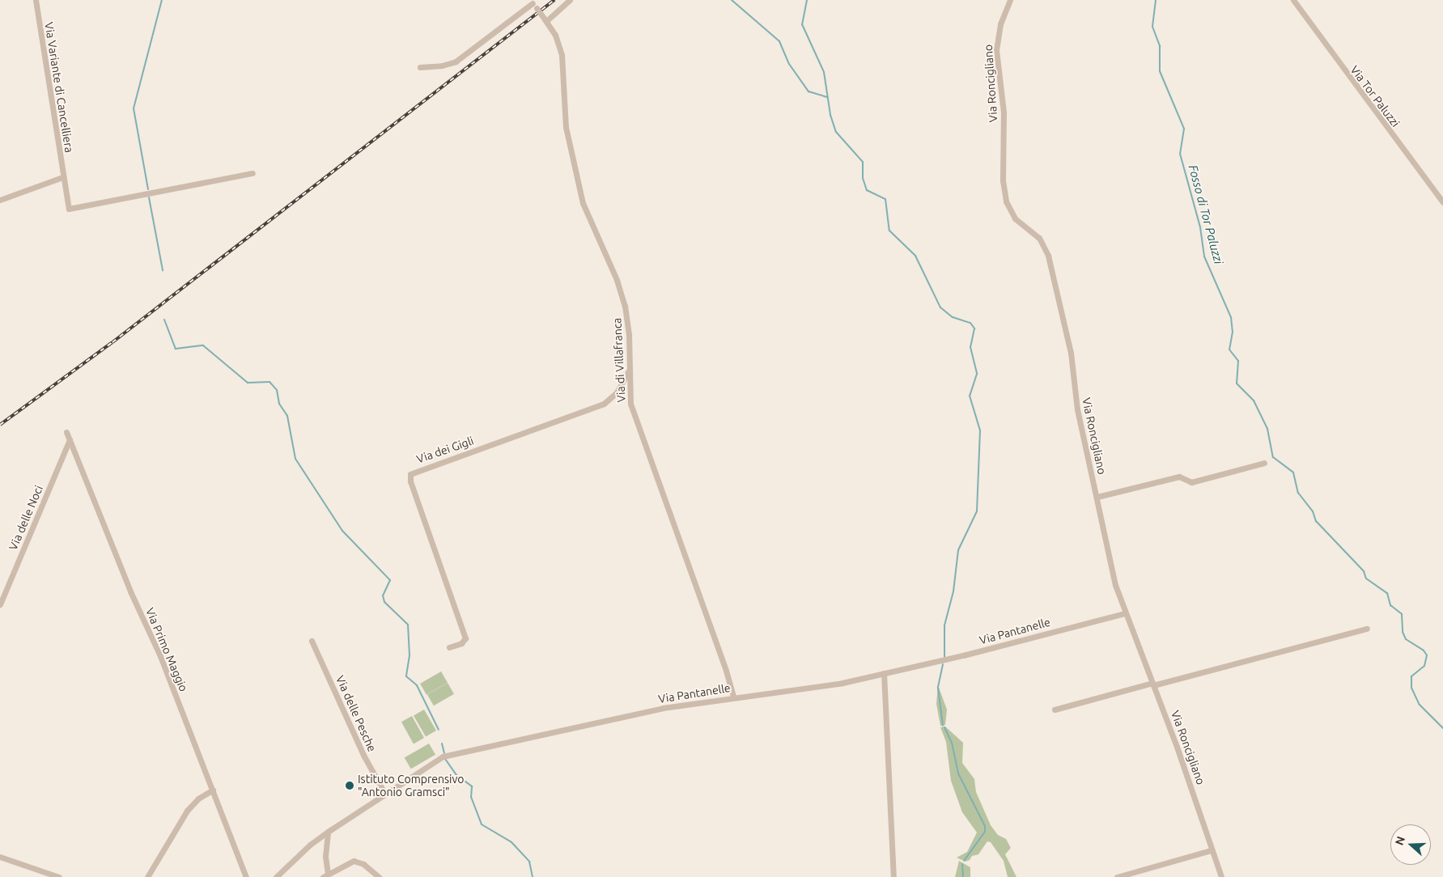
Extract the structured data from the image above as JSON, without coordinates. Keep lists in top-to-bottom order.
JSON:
{
  "streets": {
    "street": [
      "Via Roncigliano",
      "Via Variante di Cancelliera",
      "Via Tor Paluzzi",
      "Via di Villafranca",
      "Via dei Gigli",
      "Via delle Noci",
      "Via Pantanelle",
      "Via Primo Maggio",
      "Via delle Pesche"
    ]
  },
  "crossings": [
    ["Via Roncigliano", "Via Pantanelle"],
    ["Via di Villafranca", "Via dei Gigli"],
    ["Via di Villafranca", "Via Pantanelle"],
    ["Via delle Noci", "Via Primo Maggio"],
    ["Via Pantanelle", "Via delle Pesche"]
  ],
  "water": ["Fosso di Tor Paluzzi"],
  "places": ["Istituto Comprensivo \"Antonio Gramsci\""],
  "north": "left"
}
